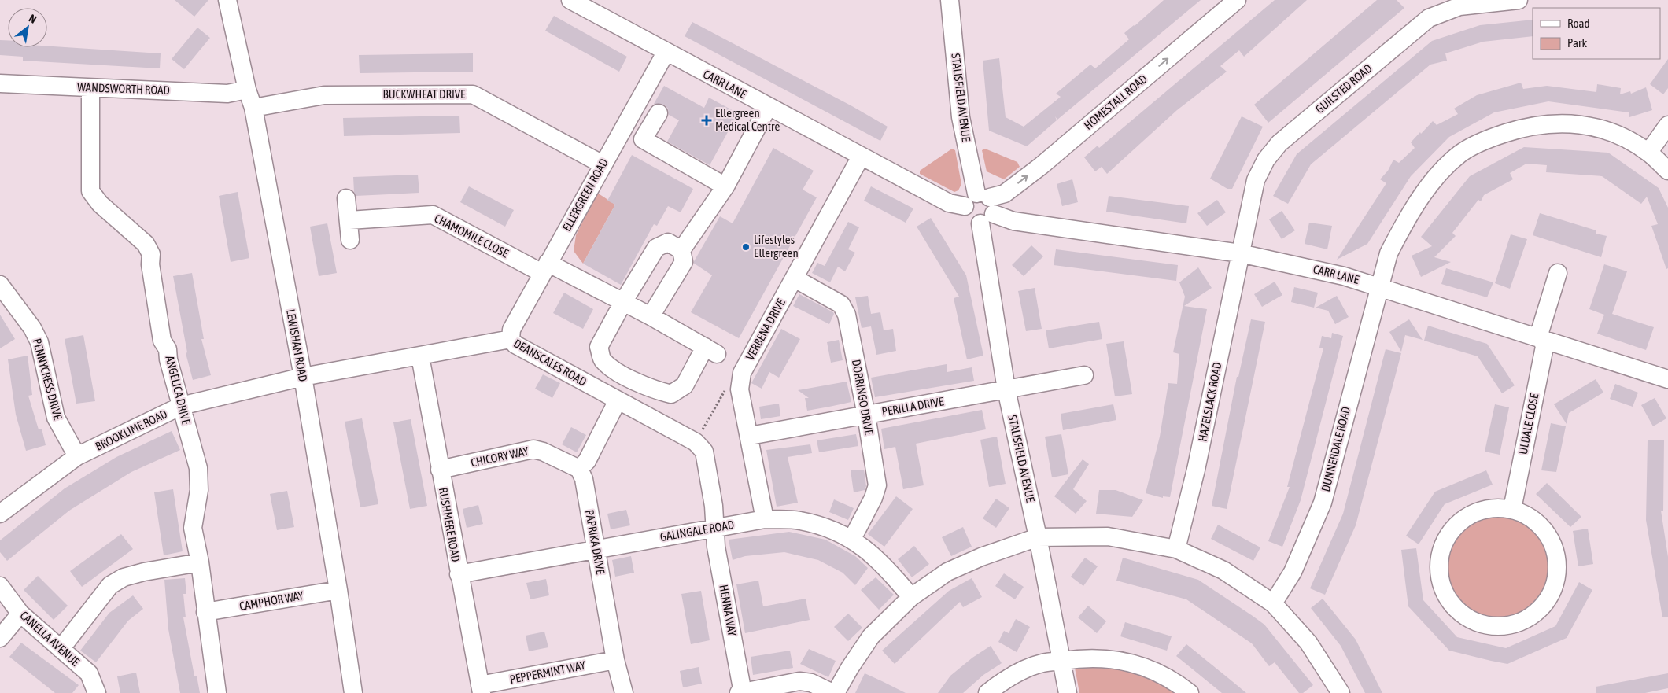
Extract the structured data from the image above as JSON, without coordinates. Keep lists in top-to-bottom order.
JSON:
{
  "streets": {
    "street": [
      "CARR LANE",
      "WANDSWORTH ROAD",
      "GUILSTED ROAD",
      "BUCKWHEAT DRIVE",
      "STALISFIELD AVENUE",
      "HOMESTALL ROAD",
      "ELLERGREEN ROAD",
      "CHAMOMILE CLOSE",
      "VERBENA DRIVE",
      "LEWISHAM ROAD",
      "DEANSCALES ROAD",
      "PENNYCRESS DRIVE",
      "ANGELICA DRIVE",
      "DORRINGO DRIVE",
      "HAZELSLACK ROAD",
      "PERILLA DRIVE",
      "ULDALE CLOSE",
      "BROOKLIME ROAD",
      "DUNNERDALE ROAD",
      "CHICORY WAY",
      "RUSHMERE ROAD",
      "GALINGALE ROAD",
      "PAPRIKA DRIVE",
      "CAMPHOR WAY",
      "HENNA WAY",
      "CANELLA AVENUE",
      "PEPPERMINT WAY"
    ]
  },
  "crossings": [
    ["CARR LANE", "GUILSTED ROAD"],
    ["CARR LANE", "STALISFIELD AVENUE"],
    ["CARR LANE", "HOMESTALL ROAD"],
    ["CARR LANE", "ELLERGREEN ROAD"],
    ["CARR LANE", "VERBENA DRIVE"],
    ["CARR LANE", "HAZELSLACK ROAD"],
    ["CARR LANE", "ULDALE CLOSE"],
    ["CARR LANE", "DUNNERDALE ROAD"],
    ["WANDSWORTH ROAD", "LEWISHAM ROAD"],
    ["WANDSWORTH ROAD", "ANGELICA DRIVE"],
    ["GUILSTED ROAD", "HAZELSLACK ROAD"],
    ["BUCKWHEAT DRIVE", "ELLERGREEN ROAD"],
    ["BUCKWHEAT DRIVE", "LEWISHAM ROAD"],
    ["STALISFIELD AVENUE", "HOMESTALL ROAD"],
    ["STALISFIELD AVENUE", "PERILLA DRIVE"],
    ["ELLERGREEN ROAD", "CHAMOMILE CLOSE"],
    ["ELLERGREEN ROAD", "DEANSCALES ROAD"],
    ["VERBENA DRIVE", "DORRINGO DRIVE"],
    ["VERBENA DRIVE", "PERILLA DRIVE"],
    ["VERBENA DRIVE", "GALINGALE ROAD"],
    ["LEWISHAM ROAD", "DEANSCALES ROAD"],
    ["LEWISHAM ROAD", "BROOKLIME ROAD"],
    ["LEWISHAM ROAD", "CAMPHOR WAY"],
    ["DEANSCALES ROAD", "BROOKLIME ROAD"],
    ["DEANSCALES ROAD", "RUSHMERE ROAD"],
    ["PENNYCRESS DRIVE", "BROOKLIME ROAD"],
    ["ANGELICA DRIVE", "BROOKLIME ROAD"],
    ["ANGELICA DRIVE", "CAMPHOR WAY"],
    ["DORRINGO DRIVE", "PERILLA DRIVE"],
    ["DORRINGO DRIVE", "GALINGALE ROAD"],
    ["CHICORY WAY", "RUSHMERE ROAD"],
    ["CHICORY WAY", "PAPRIKA DRIVE"],
    ["RUSHMERE ROAD", "GALINGALE ROAD"],
    ["RUSHMERE ROAD", "PEPPERMINT WAY"],
    ["GALINGALE ROAD", "PAPRIKA DRIVE"],
    ["GALINGALE ROAD", "HENNA WAY"],
    ["PAPRIKA DRIVE", "PEPPERMINT WAY"]
  ],
  "one_way": ["HOMESTALL ROAD"],
  "places": {
    "health": ["Ellergreen Medical Centre"],
    "other": ["Lifestyles Ellergreen"]
  },
  "legend": ["Road", "Park"],
  "north": "top right"
}
